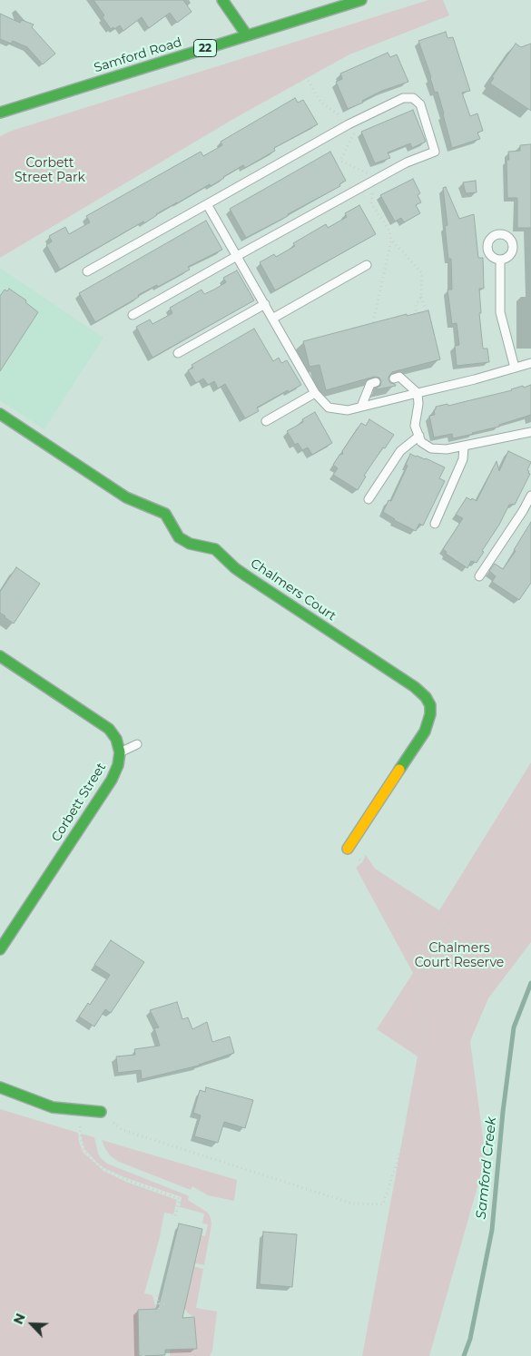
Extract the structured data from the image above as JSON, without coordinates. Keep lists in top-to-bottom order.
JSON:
{
  "streets": {
    "street": [
      "22",
      "Samford Road",
      "Chalmers Court",
      "Corbett Street"
    ]
  },
  "water": ["Samford Creek"],
  "parks": ["Corbett Street Park", "Chalmers Court Reserve"],
  "north": "top left"
}
